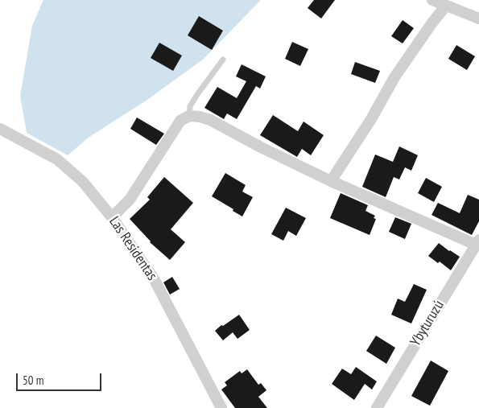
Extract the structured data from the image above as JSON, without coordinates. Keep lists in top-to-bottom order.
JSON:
{
  "streets": {
    "street": ["Las Residentas", "Ybyturuzú"]
  },
  "scale_bar": "50 m"
}
